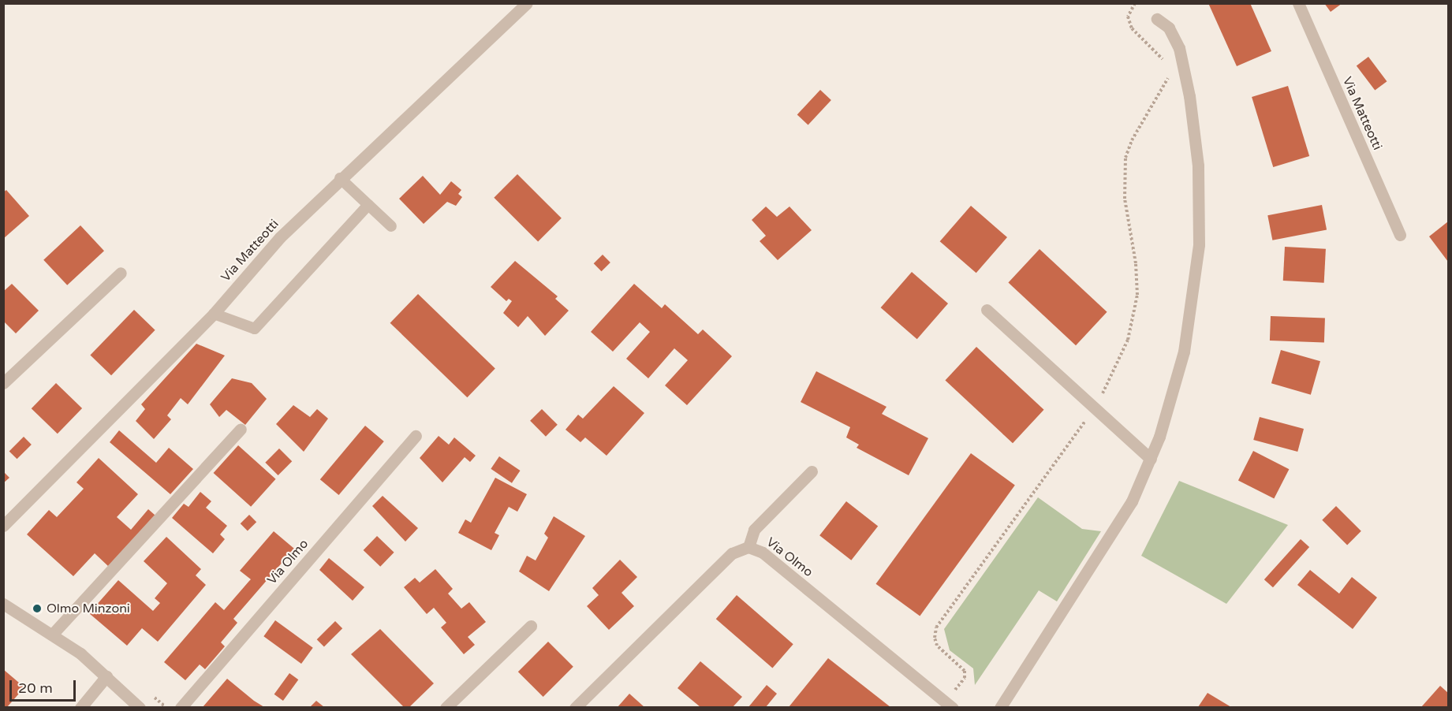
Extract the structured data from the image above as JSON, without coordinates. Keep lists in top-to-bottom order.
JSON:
{
  "streets": {
    "street": ["Via Matteotti", "Via Olmo"]
  },
  "places": ["Olmo Minzoni"],
  "scale_bar": "20 m"
}
